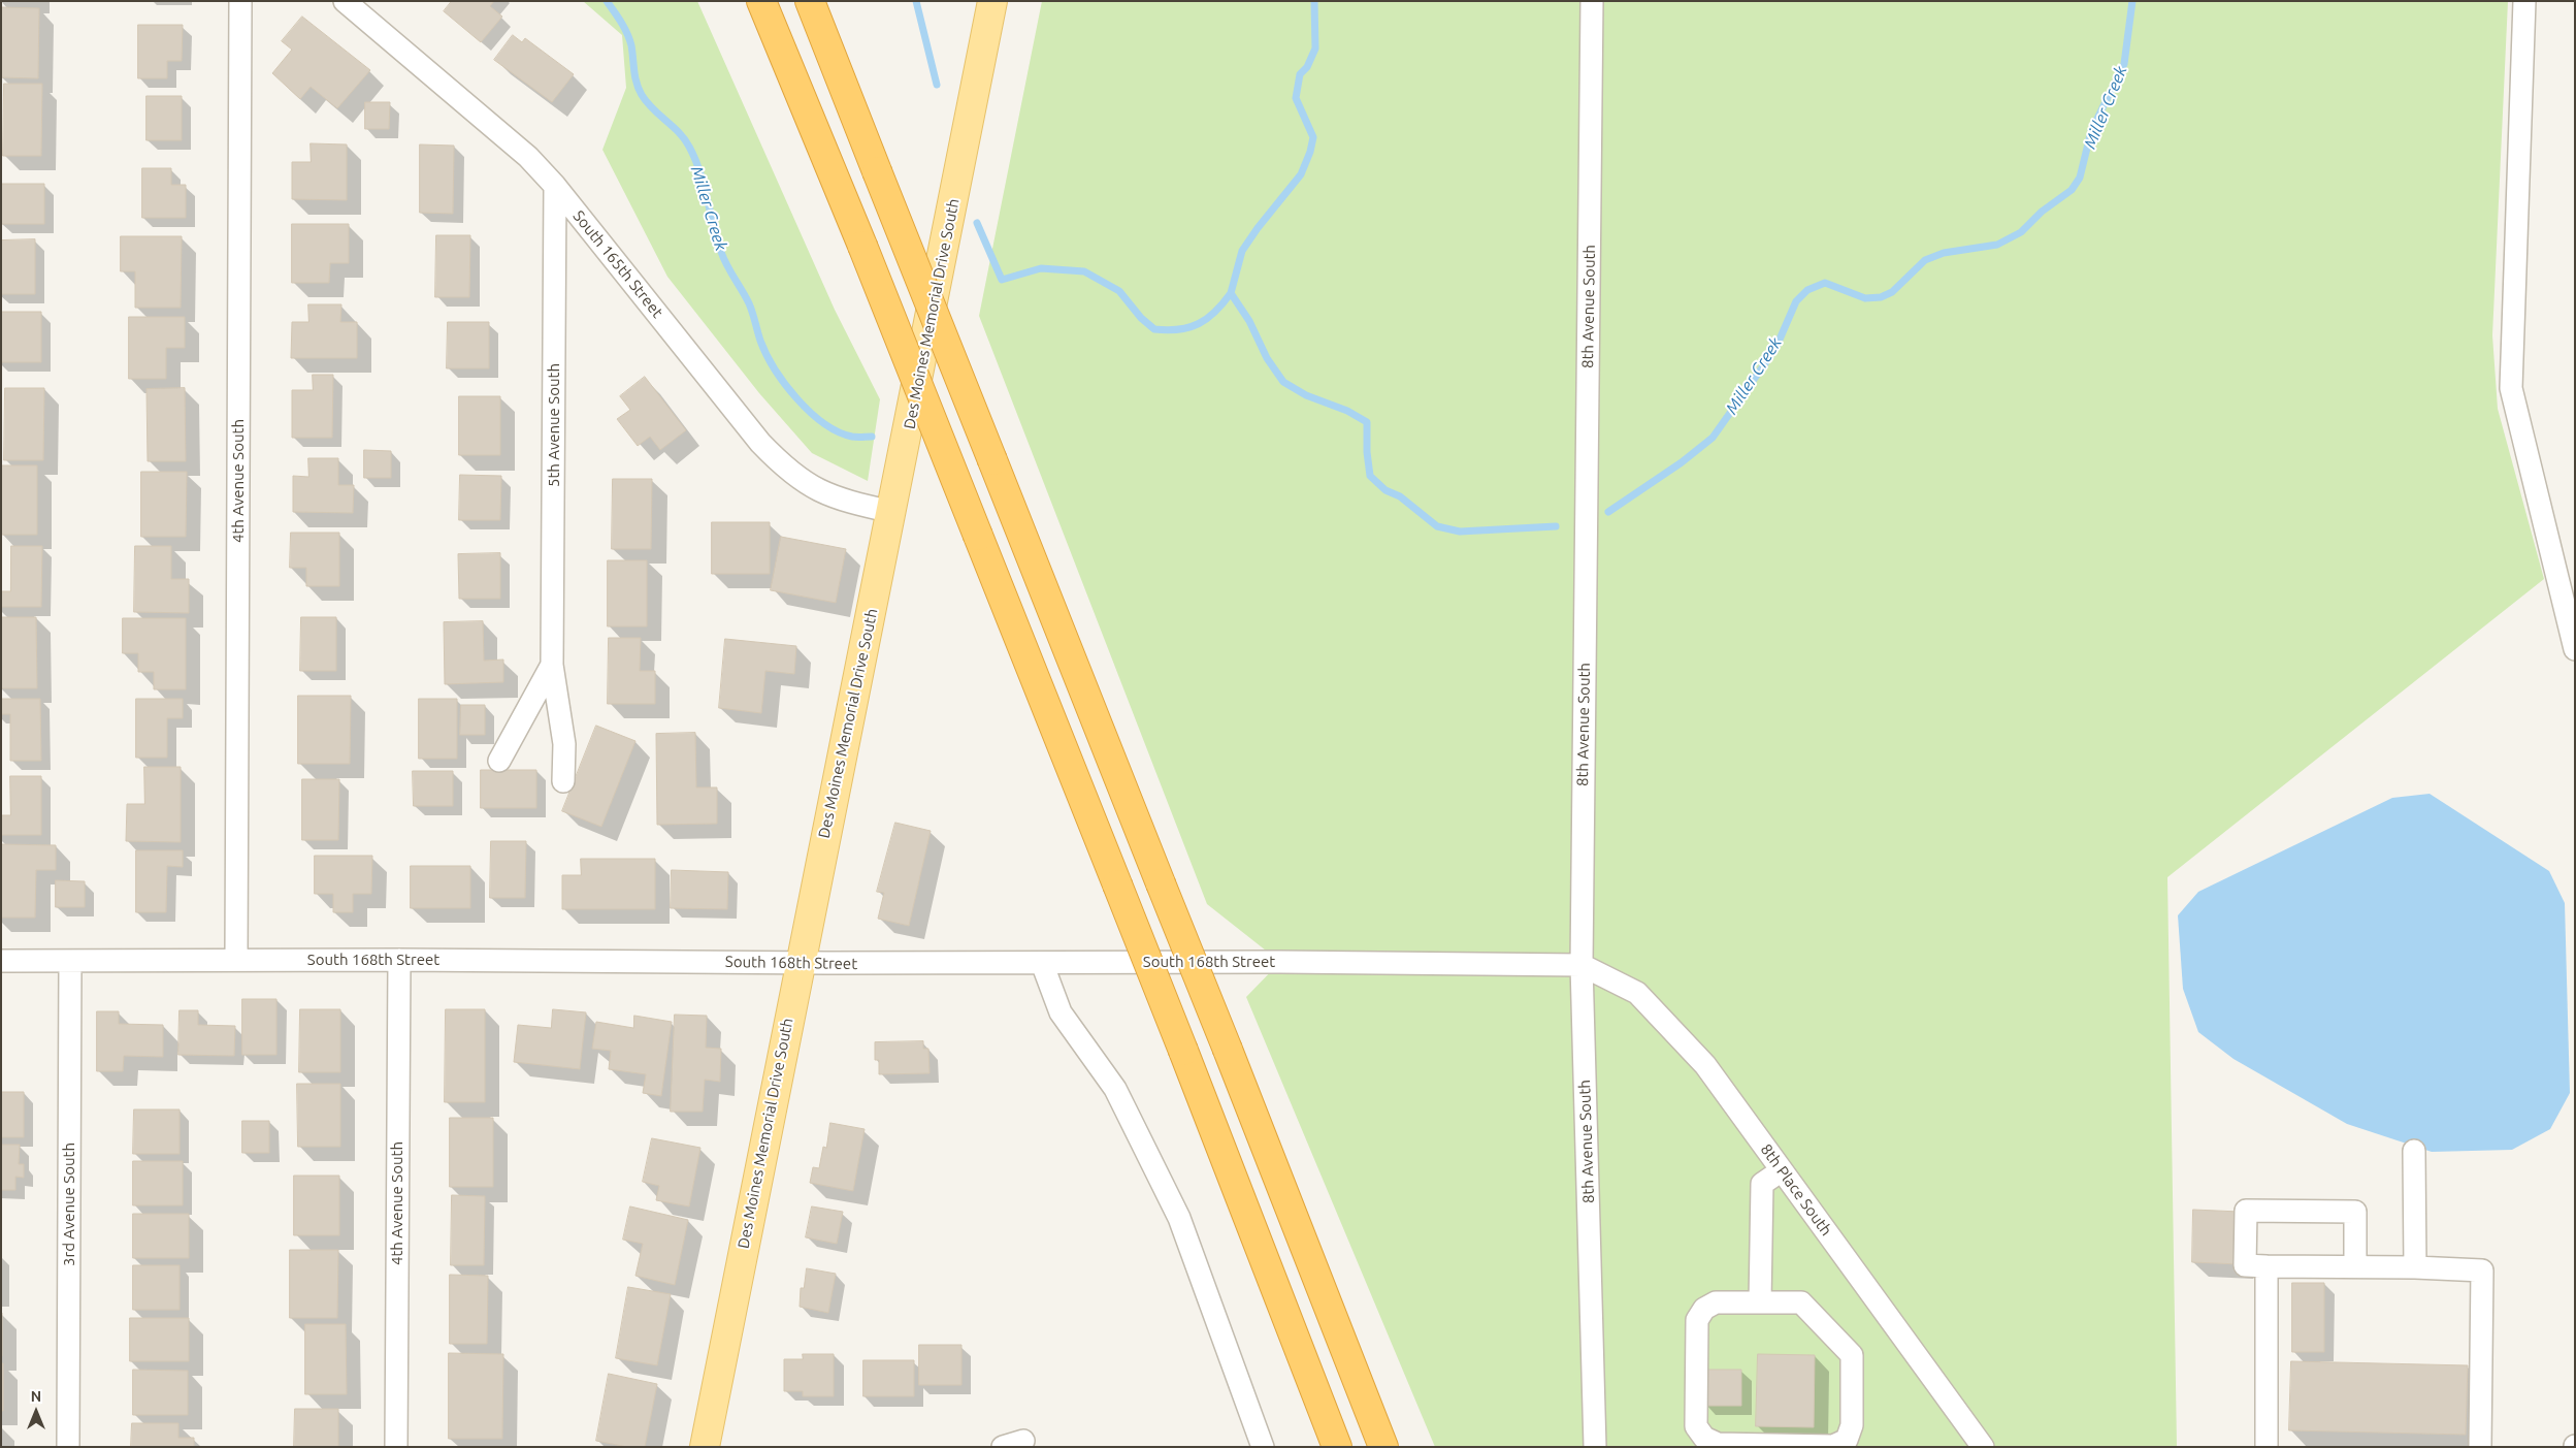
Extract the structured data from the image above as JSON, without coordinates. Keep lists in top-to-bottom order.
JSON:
{
  "streets": {
    "main road": ["Des Moines Memorial Drive South"],
    "street": [
      "South 165th Street",
      "8th Avenue South",
      "5th Avenue South",
      "4th Avenue South",
      "South 168th Street",
      "8th Place South",
      "3rd Avenue South"
    ]
  },
  "crossings": [
    ["South 165th Street", "Des Moines Memorial Drive South"],
    ["South 165th Street", "5th Avenue South"],
    ["8th Avenue South", "South 168th Street"],
    ["8th Avenue South", "8th Place South"],
    ["Des Moines Memorial Drive South", "South 168th Street"],
    ["4th Avenue South", "South 168th Street"],
    ["South 168th Street", "8th Place South"],
    ["South 168th Street", "3rd Avenue South"]
  ],
  "water": ["Miller Creek"],
  "north": "top"
}
